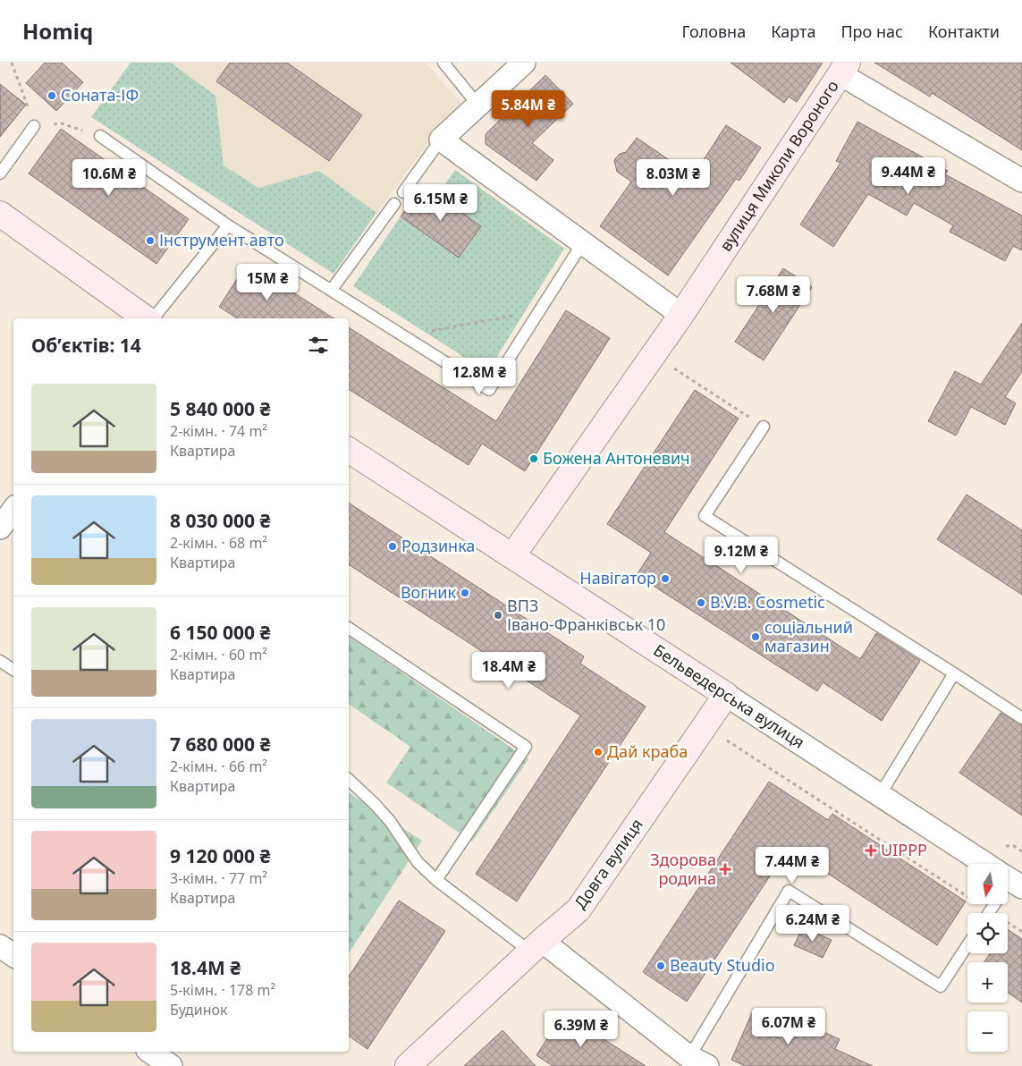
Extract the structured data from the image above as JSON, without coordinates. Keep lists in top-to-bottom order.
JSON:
{
  "streets": {
    "street": ["вулиця Миколи Вороного", "Бельведерська вулиця", "Довга вулиця"]
  },
  "crossings": [
    ["вулиця Миколи Вороного", "Бельведерська вулиця"],
    ["Бельведерська вулиця", "Довга вулиця"]
  ],
  "places": {
    "other": [
      "Соната-ІФ",
      "Інструмент авто",
      "Божена Антоневич",
      "Родзинка",
      "Навігатор",
      "Вогник",
      "B.V.B. Cosmetic",
      "ВПЗ Івано-Франківськ 10",
      "соціальний магазин",
      "Дай краба",
      "Beauty Studio"
    ],
    "health": ["UIPPP", "Здорова родина"]
  },
  "north": "bottom",
  "page": {
    "header": "Homiq",
    "nav": [
      "Головна",
      "Карта",
      "Про нас",
      "Контакти"
    ],
    "price": [
      "5.84M ₴",
      "9.44M ₴",
      "10.6M ₴",
      "8.03M ₴",
      "6.15M ₴",
      "15M ₴",
      "7.68M ₴",
      "12.8M ₴",
      "9.12M ₴",
      "18.4M ₴",
      "7.44M ₴",
      "6.24M ₴",
      "6.07M ₴",
      "6.39M ₴"
    ],
    "heading": "Об’єктів: 14",
    "list": [
      {
        "name": "5 840 000 ₴",
        "note": "2-кімн. · 74 m² · Квартира"
      },
      {
        "name": "8 030 000 ₴",
        "note": "2-кімн. · 68 m² · Квартира"
      },
      {
        "name": "6 150 000 ₴",
        "note": "2-кімн. · 60 m² · Квартира"
      },
      {
        "name": "7 680 000 ₴",
        "note": "2-кімн. · 66 m² · Квартира"
      },
      {
        "name": "9 120 000 ₴",
        "note": "3-кімн. · 77 m² · Квартира"
      },
      {
        "name": "18.4M ₴",
        "note": "5-кімн. · 178 m² · Будинок"
      }
    ],
    "map_buttons": ["+", "−"]
  }
}
